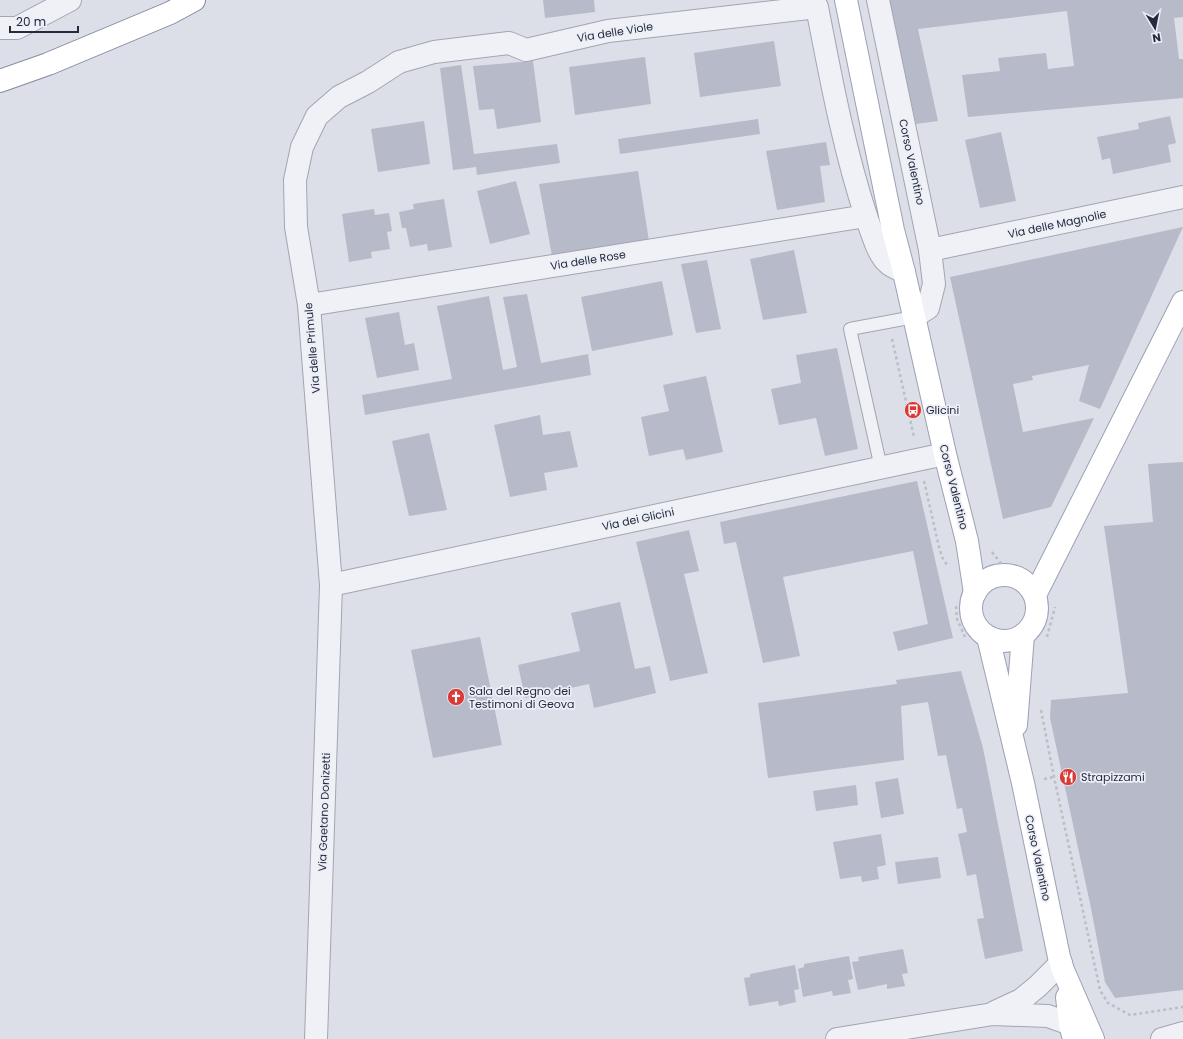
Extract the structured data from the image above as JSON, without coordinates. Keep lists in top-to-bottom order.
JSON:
{
  "streets": {
    "main road": ["Corso Valentino"],
    "street": [
      "Via delle Viole",
      "Via delle Magnolie",
      "Via delle Rose",
      "Via delle Primule",
      "Via dei Glicini",
      "Via Gaetano Donizetti"
    ]
  },
  "crossings": [
    ["Via delle Viole", "Via delle Rose"],
    ["Via delle Viole", "Via delle Primule"],
    ["Corso Valentino", "Via delle Magnolie"],
    ["Corso Valentino", "Via dei Glicini"],
    ["Via delle Rose", "Via delle Primule"],
    ["Via delle Primule", "Via dei Glicini"],
    ["Via delle Primule", "Via Gaetano Donizetti"],
    ["Via dei Glicini", "Via Gaetano Donizetti"]
  ],
  "places": {
    "bus stop": ["Glicini"],
    "church": ["Sala del Regno dei Testimoni di Geova"],
    "restaurant": ["Strapizzami"]
  },
  "scale_bar": "20 m",
  "north": "bottom"
}
